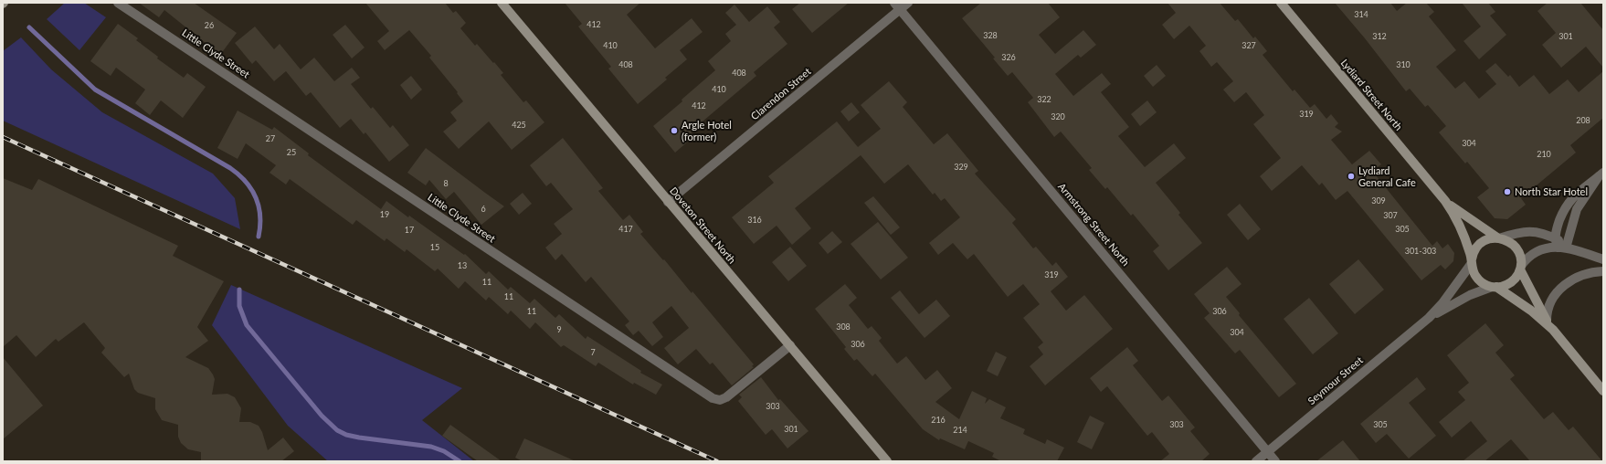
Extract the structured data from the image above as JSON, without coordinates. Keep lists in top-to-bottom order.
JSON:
{
  "streets": {
    "street": [
      "Little Clyde Street",
      "Clarendon Street",
      "Lydiard Street North",
      "Armstrong Street North",
      "Doveton Street North",
      "Seymour Street"
    ]
  },
  "crossings": [
    ["Little Clyde Street", "Doveton Street North"],
    ["Clarendon Street", "Armstrong Street North"],
    ["Clarendon Street", "Doveton Street North"],
    ["Lydiard Street North", "Seymour Street"],
    ["Armstrong Street North", "Seymour Street"]
  ],
  "places": ["Argle Hotel (former)", "Lydiard General Cafe", "North Star Hotel"],
  "house_numbers": [
    "314",
    "412",
    "26",
    "328",
    "312",
    "301",
    "410",
    "327",
    "326",
    "408",
    "310",
    "408",
    "410",
    "322",
    "412",
    "319",
    "320",
    "208",
    "425",
    "27",
    "304",
    "25",
    "210",
    "329",
    "8",
    "309",
    "6",
    "19",
    "307",
    "316",
    "417",
    "305",
    "17",
    "15",
    "301-303",
    "13",
    "319",
    "11",
    "11",
    "11",
    "306",
    "308",
    "9",
    "304",
    "306",
    "7",
    "303",
    "216",
    "303",
    "305",
    "301",
    "214"
  ]
}
